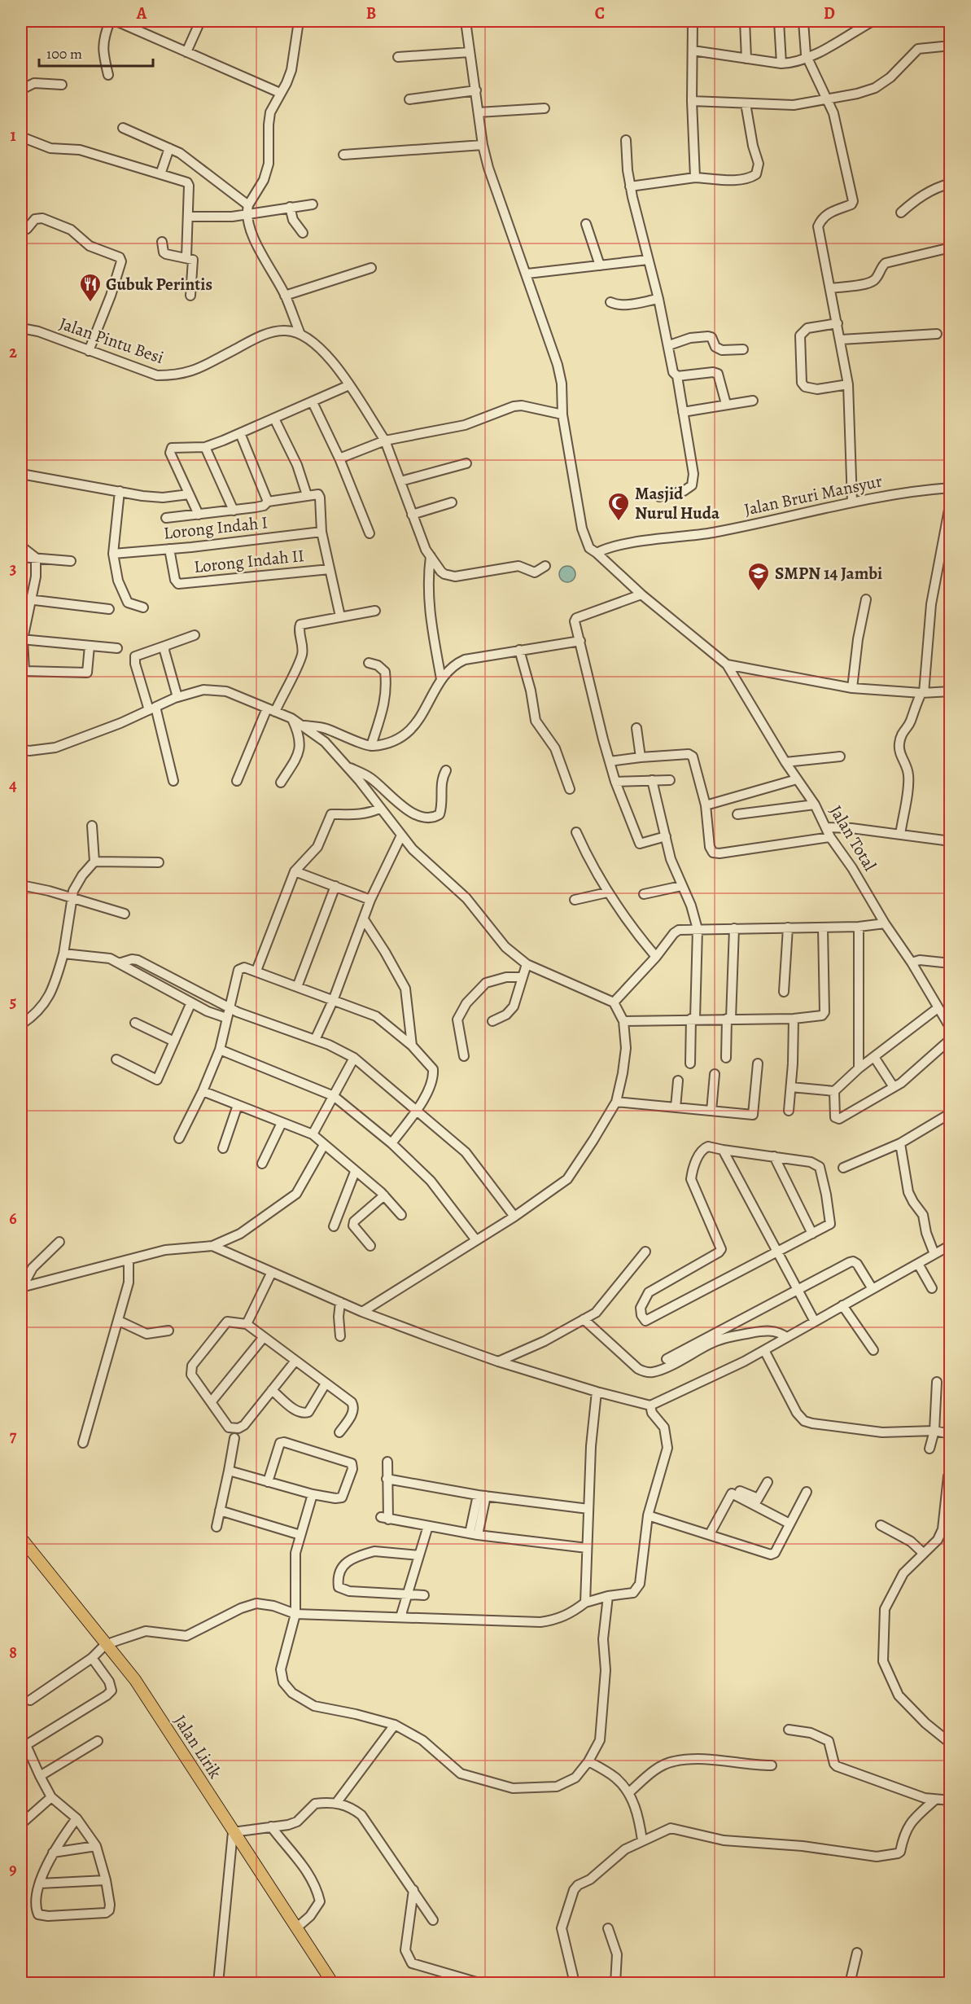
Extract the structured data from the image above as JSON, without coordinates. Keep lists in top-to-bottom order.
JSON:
{
  "streets": {
    "main road": ["Jalan Lirik"],
    "street": [
      "Jalan Pintu Besi",
      "Jalan Bruri Mansyur",
      "Lorong Indah I",
      "Lorong Indah II",
      "Jalan Total"
    ]
  },
  "crossings": [
    ["Lorong Indah I", "Lorong Indah II"]
  ],
  "places": {
    "restaurant": ["Gubuk Perintis"],
    "mosque": ["Masjid Nurul Huda"],
    "school or university": ["SMPN 14 Jambi"]
  },
  "scale_bar": "100 m",
  "grid": {
    "columns": [
      "A",
      "B",
      "C",
      "D"
    ],
    "rows": [
      "1",
      "2",
      "3",
      "4",
      "5",
      "6",
      "7",
      "8",
      "9"
    ]
  }
}
